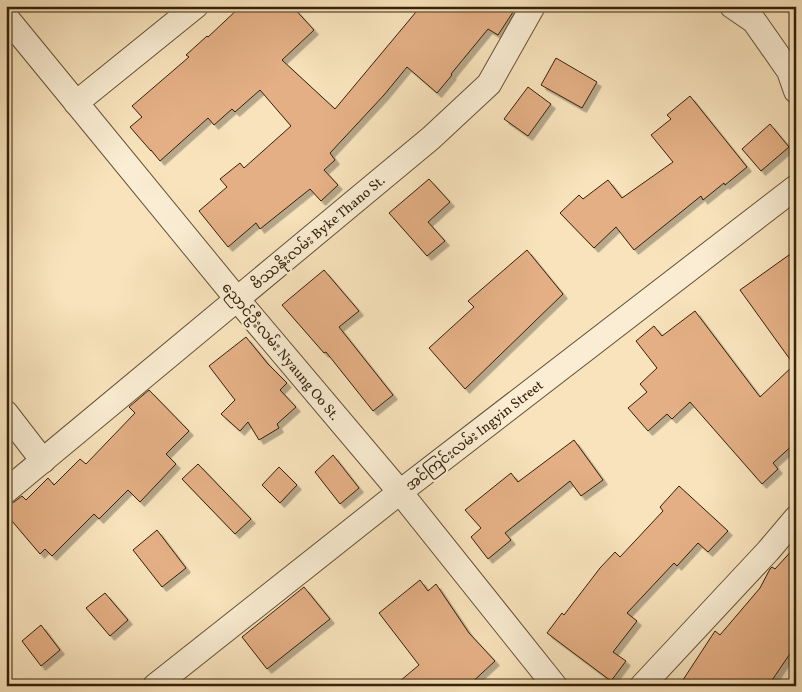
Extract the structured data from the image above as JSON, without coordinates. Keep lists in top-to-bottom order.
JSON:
{
  "streets": {
    "street": ["ဗိဿနိုးလမ်း Byke Thano St.", "ညောင်ဦးလမ်း Nyaung Oo St.", "အင်ကြင်းလမ်း Ingyin Street"]
  },
  "crossings": [
    ["ဗိဿနိုးလမ်း Byke Thano St.", "ညောင်ဦးလမ်း Nyaung Oo St."],
    ["ညောင်ဦးလမ်း Nyaung Oo St.", "အင်ကြင်းလမ်း Ingyin Street"]
  ]
}
